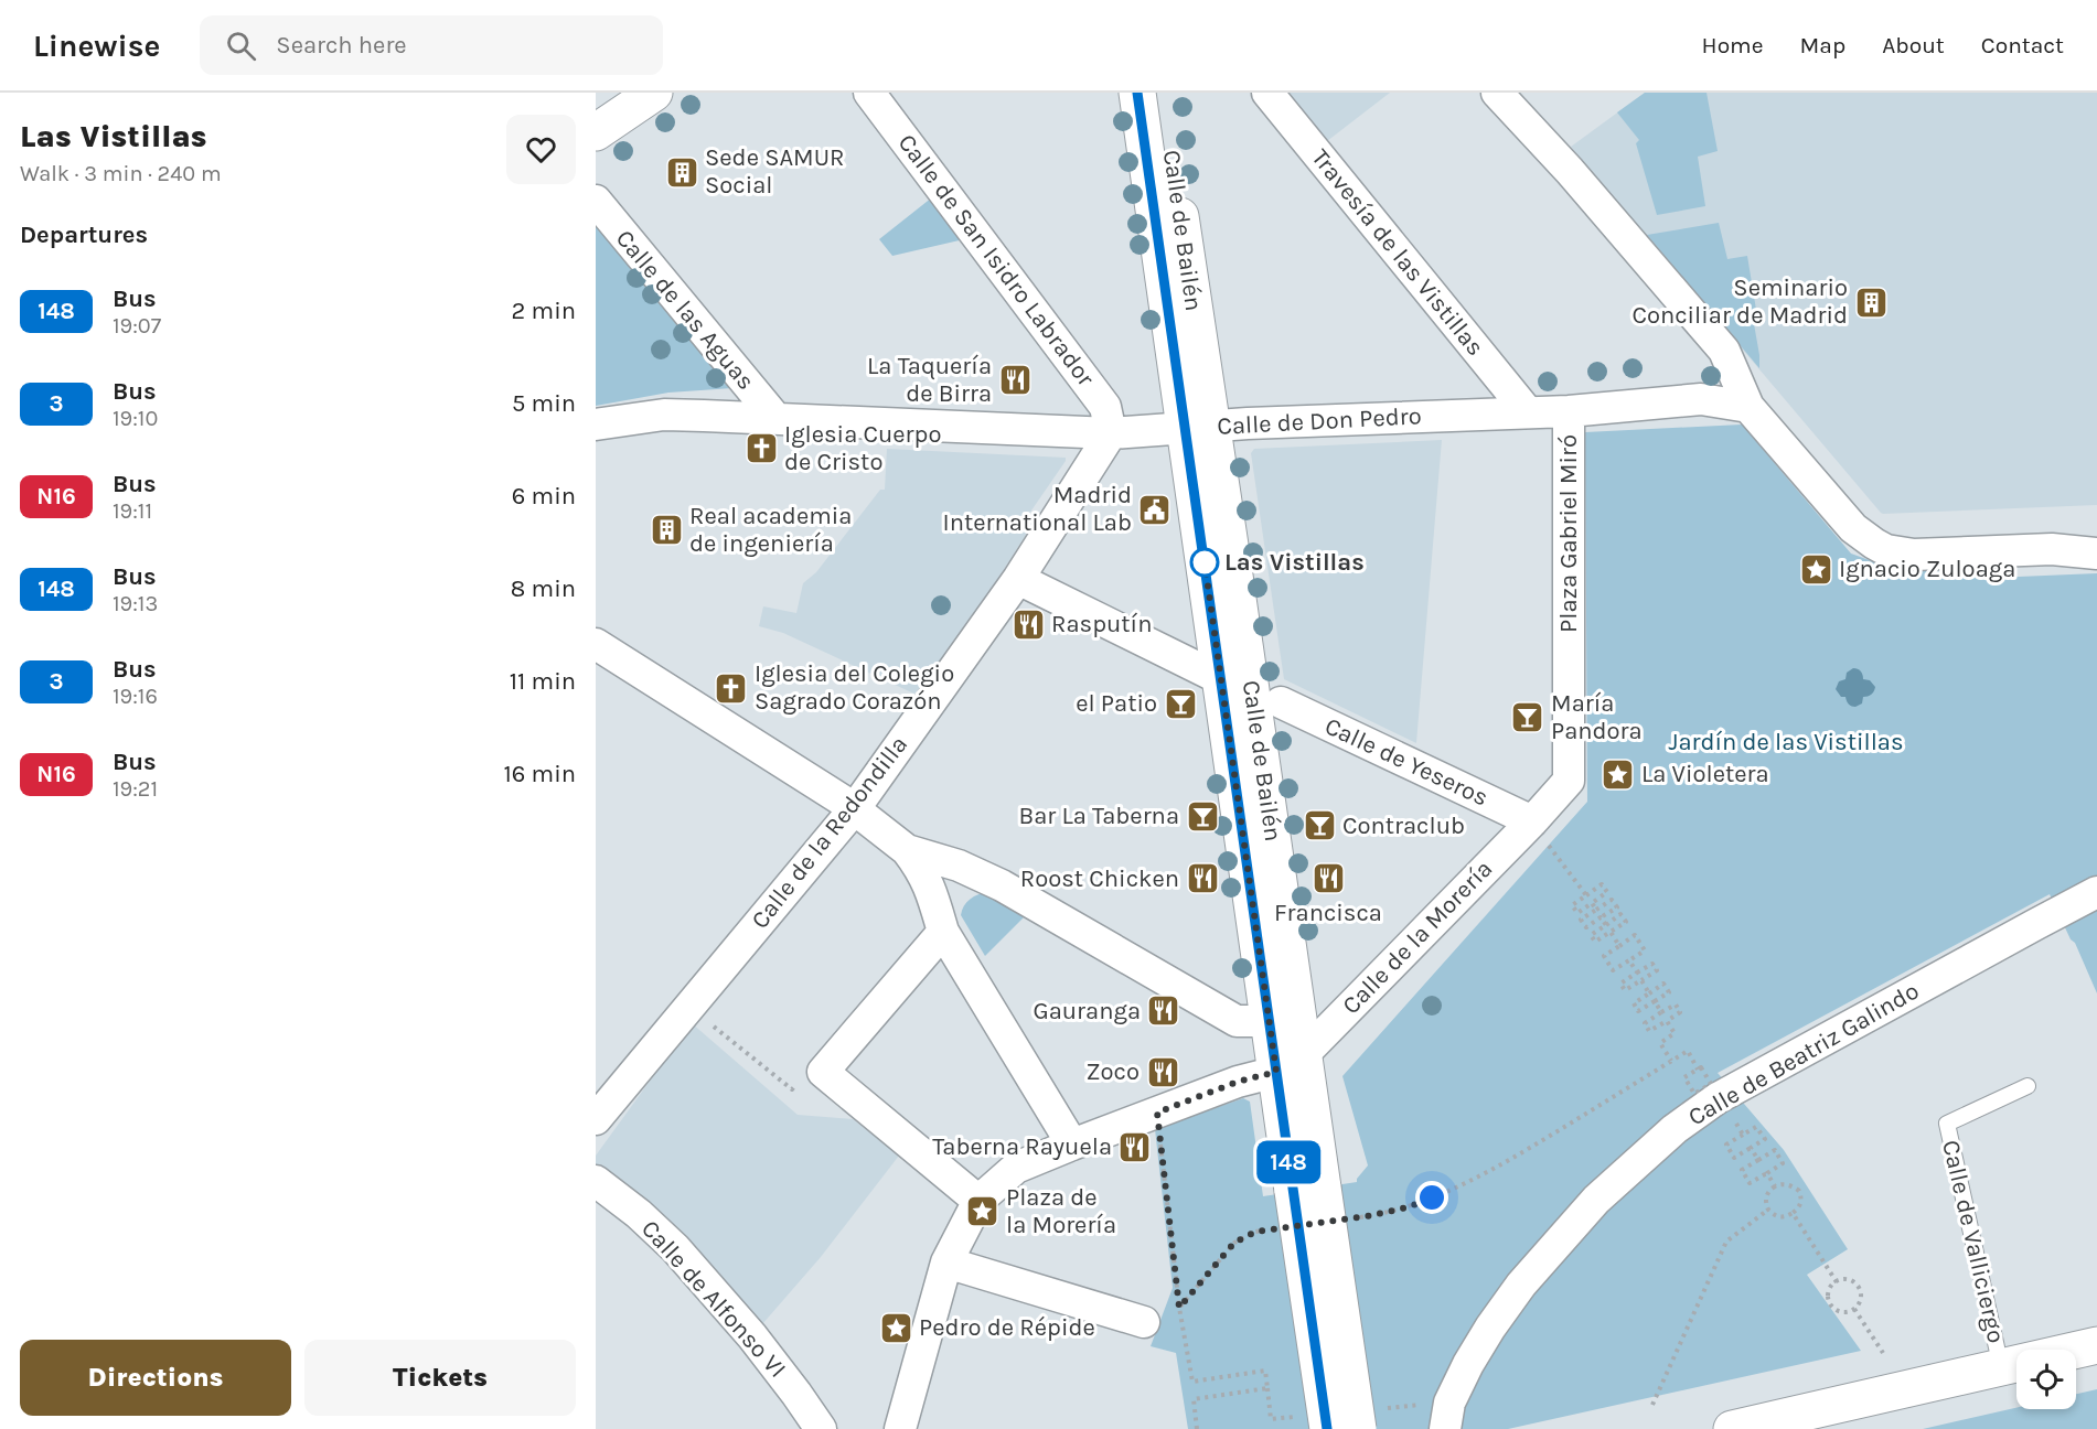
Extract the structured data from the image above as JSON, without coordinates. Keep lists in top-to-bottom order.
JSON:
{
  "streets": {
    "main road": ["Calle de Bailén"],
    "street": [
      "Travesía de las Vistillas",
      "Calle de San Isidro Labrador",
      "Calle de las Aguas",
      "Calle de Don Pedro",
      "Plaza Gabriel Miró",
      "Calle de Yeseros",
      "Calle de la Redondilla",
      "Calle de la Morería",
      "Calle de Beatriz Galindo",
      "Calle de Alfonso VI"
    ],
    "lane": ["Calle de Valliciergo"]
  },
  "crossings": [
    ["Calle de Bailén", "Calle de Don Pedro"],
    ["Calle de Bailén", "Calle de la Morería"],
    ["Travesía de las Vistillas", "Calle de Don Pedro"],
    ["Calle de San Isidro Labrador", "Calle de Don Pedro"],
    ["Calle de San Isidro Labrador", "Calle de la Redondilla"],
    ["Calle de las Aguas", "Calle de Don Pedro"],
    ["Calle de Don Pedro", "Plaza Gabriel Miró"],
    ["Calle de Don Pedro", "Calle de la Redondilla"],
    ["Plaza Gabriel Miró", "Calle de Yeseros"],
    ["Plaza Gabriel Miró", "Calle de la Morería"],
    ["Calle de Yeseros", "Calle de la Morería"]
  ],
  "parks": ["Jardín de las Vistillas"],
  "places": {
    "building": ["Sede SAMUR Social", "Seminario Conciliar de Madrid", "Real academia de ingeniería"],
    "restaurant": [
      "La Taquería de Birra",
      "Rasputín",
      "Francisca",
      "Roost Chicken",
      "Gauranga",
      "Zoco",
      "Taberna Rayuela"
    ],
    "church": ["Iglesia Cuerpo de Cristo", "Iglesia del Colegio Sagrado Corazón"],
    "public building": ["Madrid International Lab"],
    "other": ["Las Vistillas"],
    "place": [
      "Ignacio Zuloaga",
      "La Violetera",
      "Plaza de la Morería",
      "Pedro de Répide"
    ],
    "bar": [
      "el Patio",
      "María Pandora",
      "Bar La Taberna",
      "Contraclub"
    ]
  },
  "lines": ["bus line 148"],
  "page": {
    "header": "Linewise",
    "search": "Search here",
    "nav": [
      "Home",
      "Map",
      "About",
      "Contact"
    ],
    "heading": [
      ["Las Vistillas", "Walk · 3 min · 240 m"],
      "Departures"
    ],
    "on_map": "148",
    "list": [
      {
        "mark": "148",
        "name": "Bus",
        "note": "19:07",
        "value": "2 min"
      },
      {
        "mark": "3",
        "name": "Bus",
        "note": "19:10",
        "value": "5 min"
      },
      {
        "mark": "N16",
        "name": "Bus",
        "note": "19:11",
        "value": "6 min"
      },
      {
        "mark": "148",
        "name": "Bus",
        "note": "19:13",
        "value": "8 min"
      },
      {
        "mark": "3",
        "name": "Bus",
        "note": "19:16",
        "value": "11 min"
      },
      {
        "mark": "N16",
        "name": "Bus",
        "note": "19:21",
        "value": "16 min"
      }
    ],
    "buttons": ["Directions", "Tickets"]
  }
}
